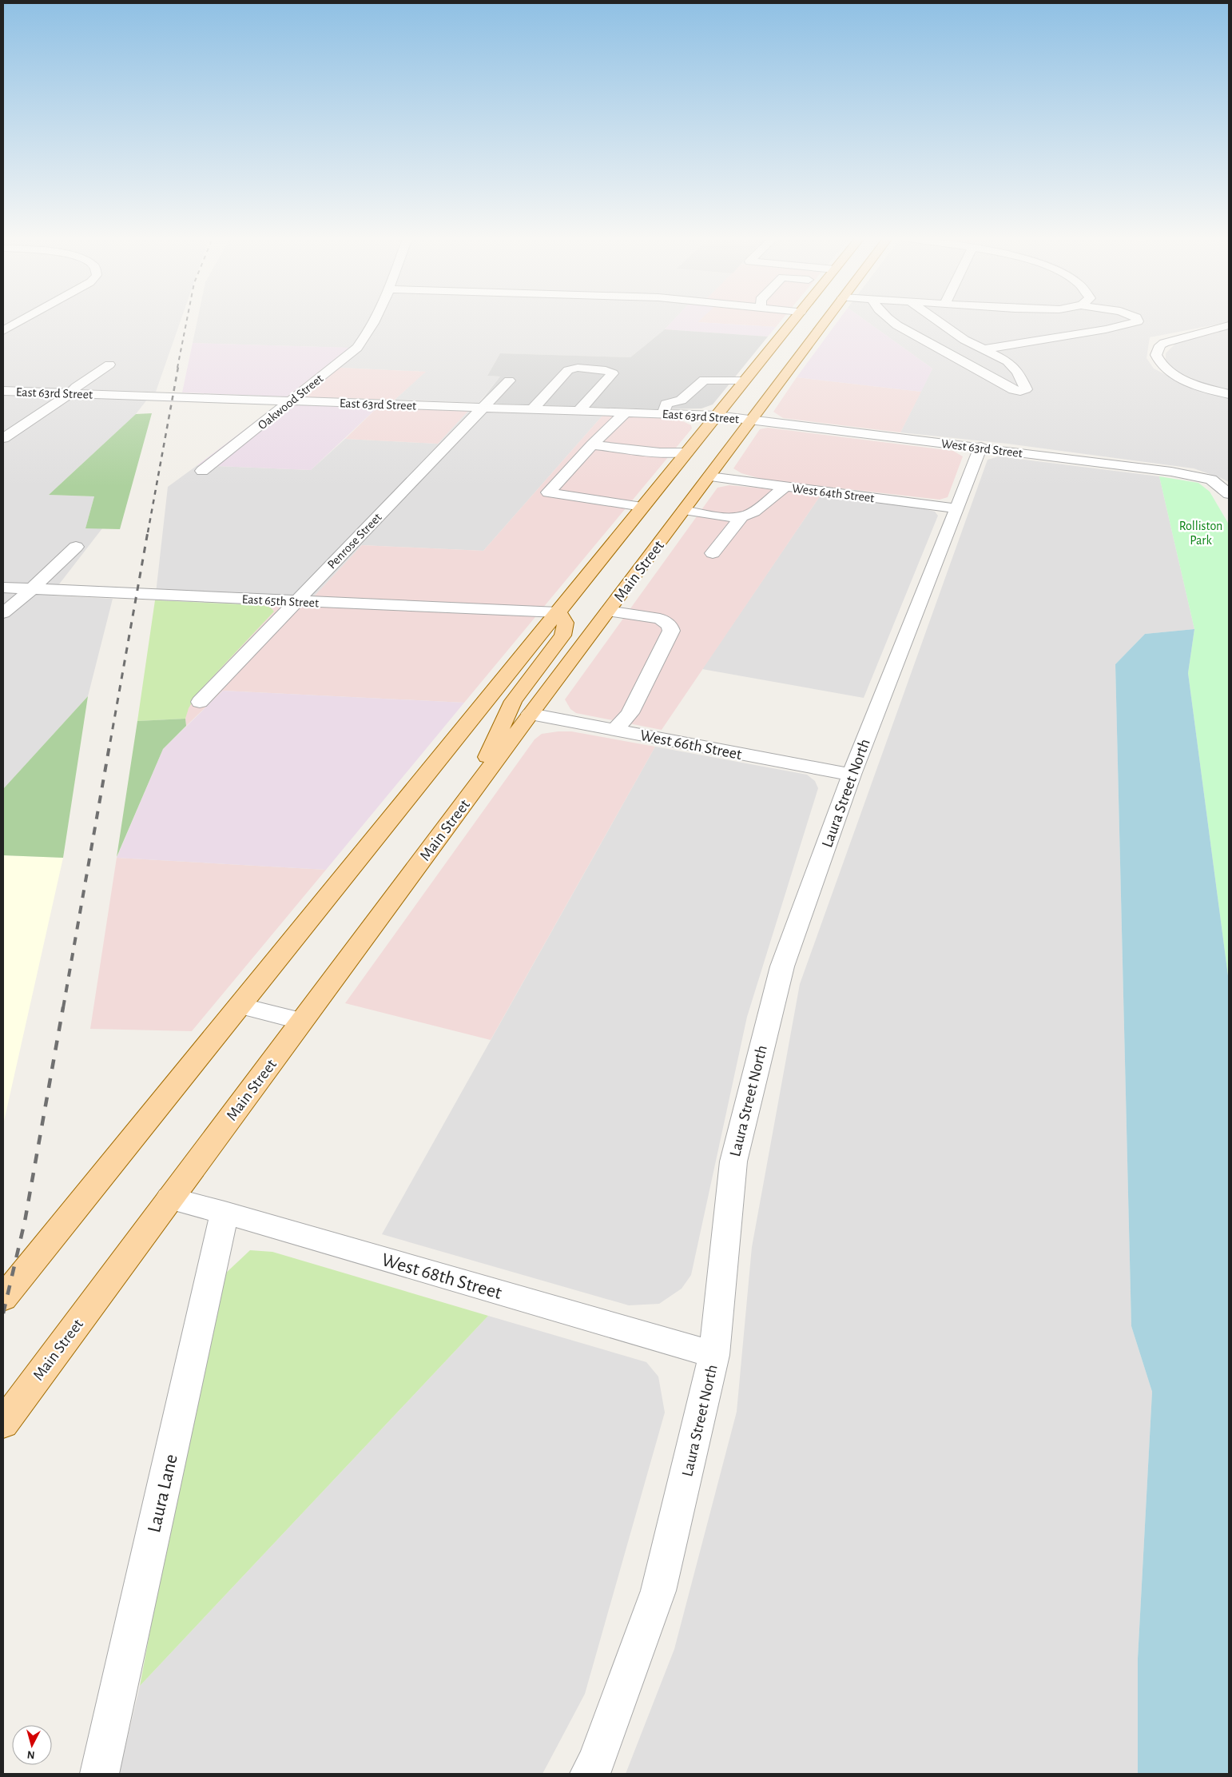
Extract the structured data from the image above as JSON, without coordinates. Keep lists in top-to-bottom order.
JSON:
{
  "streets": {
    "main road": ["Main Street"],
    "street": [
      "East 63rd Street",
      "Oakwood Street",
      "West 63rd Street",
      "West 64th Street",
      "Penrose Street",
      "East 65th Street",
      "West 66th Street",
      "Laura Street North",
      "West 68th Street",
      "Laura Lane"
    ]
  },
  "crossings": [
    ["East 63rd Street", "Oakwood Street"],
    ["East 63rd Street", "West 63rd Street"],
    ["East 63rd Street", "Penrose Street"],
    ["East 63rd Street", "Main Street"],
    ["West 63rd Street", "Main Street"],
    ["West 63rd Street", "Laura Street North"],
    ["West 64th Street", "Main Street"],
    ["West 64th Street", "Laura Street North"],
    ["Penrose Street", "East 65th Street"],
    ["Main Street", "West 66th Street"],
    ["Main Street", "West 68th Street"],
    ["West 66th Street", "Laura Street North"],
    ["Laura Street North", "West 68th Street"],
    ["West 68th Street", "Laura Lane"]
  ],
  "parks": ["Rolliston Park"],
  "north": "bottom"
}
